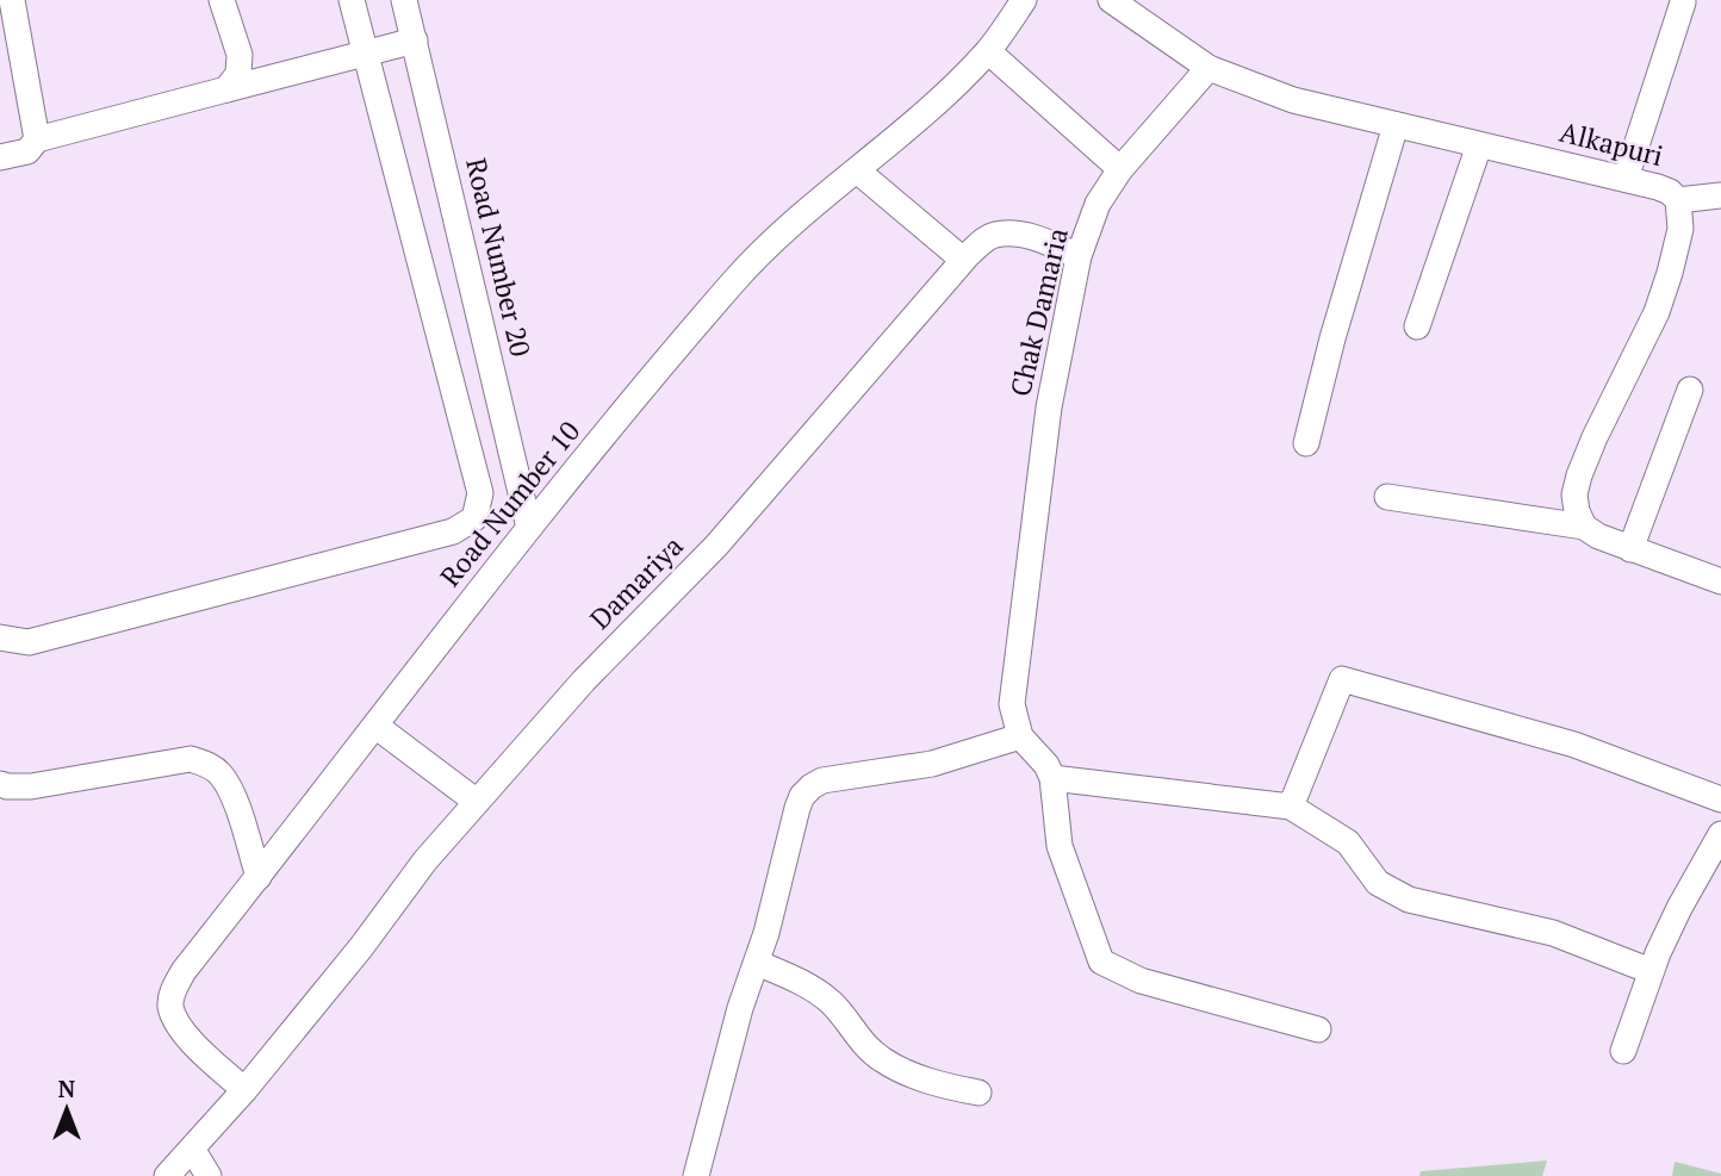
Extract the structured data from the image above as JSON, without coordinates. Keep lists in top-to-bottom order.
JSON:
{
  "streets": {
    "street": [
      "Alkapuri",
      "Road Number 20",
      "Chak Damaria",
      "Road Number 10",
      "Damariya"
    ]
  },
  "crossings": [
    ["Alkapuri", "Chak Damaria"],
    ["Road Number 20", "Road Number 10"],
    ["Chak Damaria", "Damariya"],
    ["Road Number 10", "Damariya"]
  ],
  "north": "top"
}
